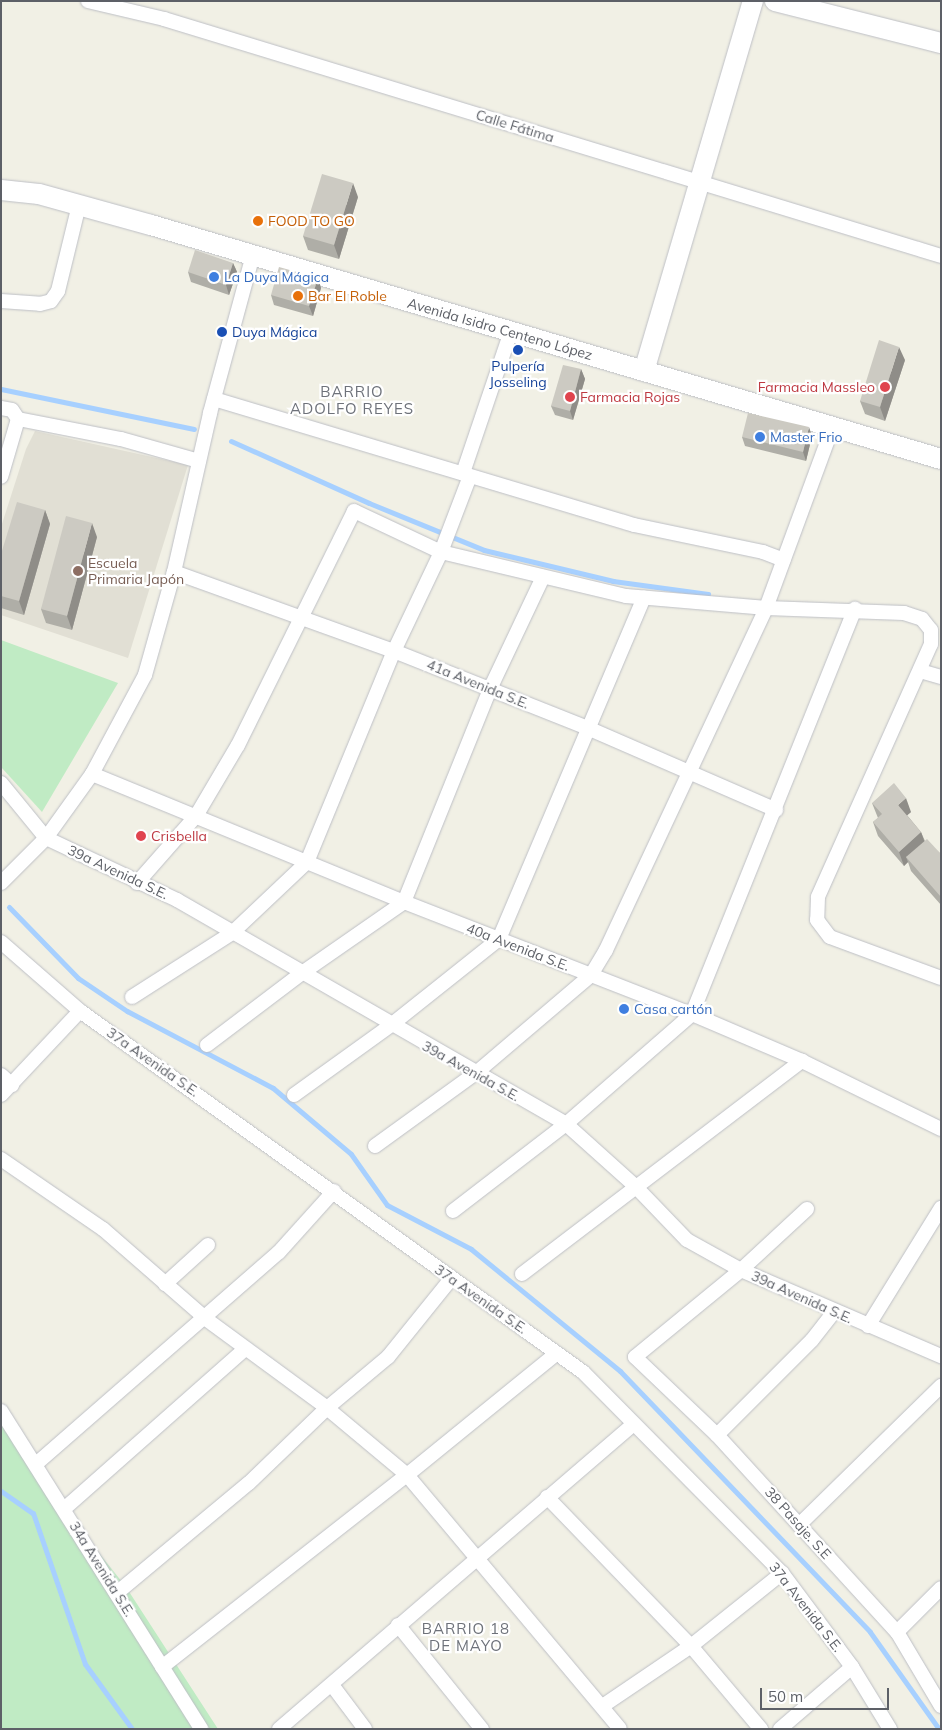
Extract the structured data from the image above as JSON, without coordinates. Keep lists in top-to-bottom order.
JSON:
{
  "streets": {
    "street": [
      "Calle Fátima",
      "Avenida Isidro Centeno López",
      "41a Avenida S.E.",
      "39a Avenida S.E.",
      "40a Avenida S.E.",
      "37a Avenida S.E.",
      "38 Pasaje. S.E",
      "34a Avenida S.E."
    ]
  },
  "crossings": [
    ["39a Avenida S.E.", "38 Pasaje. S.E"]
  ],
  "districts": ["BARRIO ADOLFO REYES", "BARRIO 18 DE MAYO"],
  "places": [
    "FOOD TO GO",
    "La Duya Mágica",
    "Bar El Roble",
    "Duya Mágica",
    "Pulpería Josseling",
    "Farmacia Massleo",
    "Farmacia Rojas",
    "Master Frio",
    "Escuela Primaria Japón",
    "Crisbella",
    "Casa cartón"
  ],
  "scale_bar": "50 m"
}
